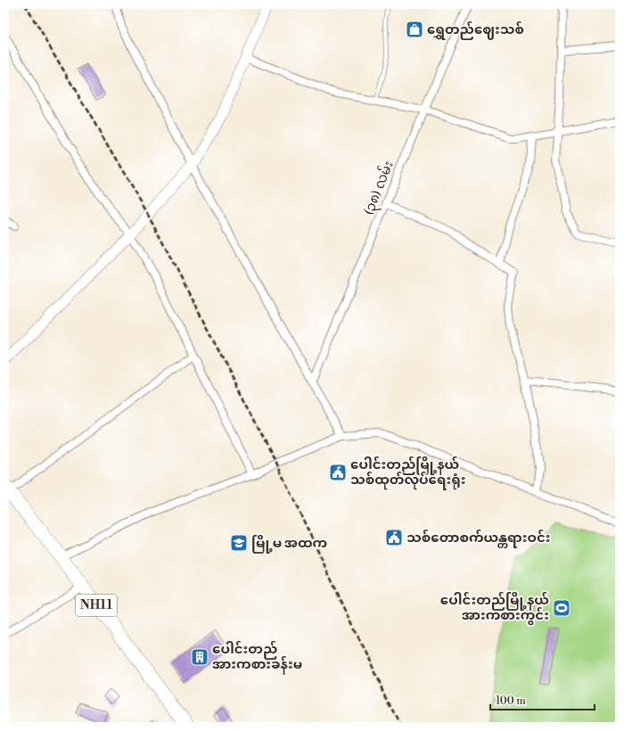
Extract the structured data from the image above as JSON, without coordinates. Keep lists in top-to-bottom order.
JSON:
{
  "streets": {
    "highway": ["NH11"],
    "street": ["(၃၈) လမ်း"]
  },
  "places": {
    "shop": ["ရွှေတည်ဈေးသစ်"],
    "public building": ["ပေါင်းတည်မြို့နယ် သစ်ထုတ်လုပ်ရေးရုံး", "သစ်တောစက်ယန္တရားဝင်း"],
    "school or university": ["မြို့မ အထက"],
    "sports": ["‌ပေါင်းတည်မြို့နယ် အားကစားကွင်း"],
    "building": ["ပေါင်းတည် အားကစားခန်းမ"]
  },
  "scale_bar": "100 m"
}
